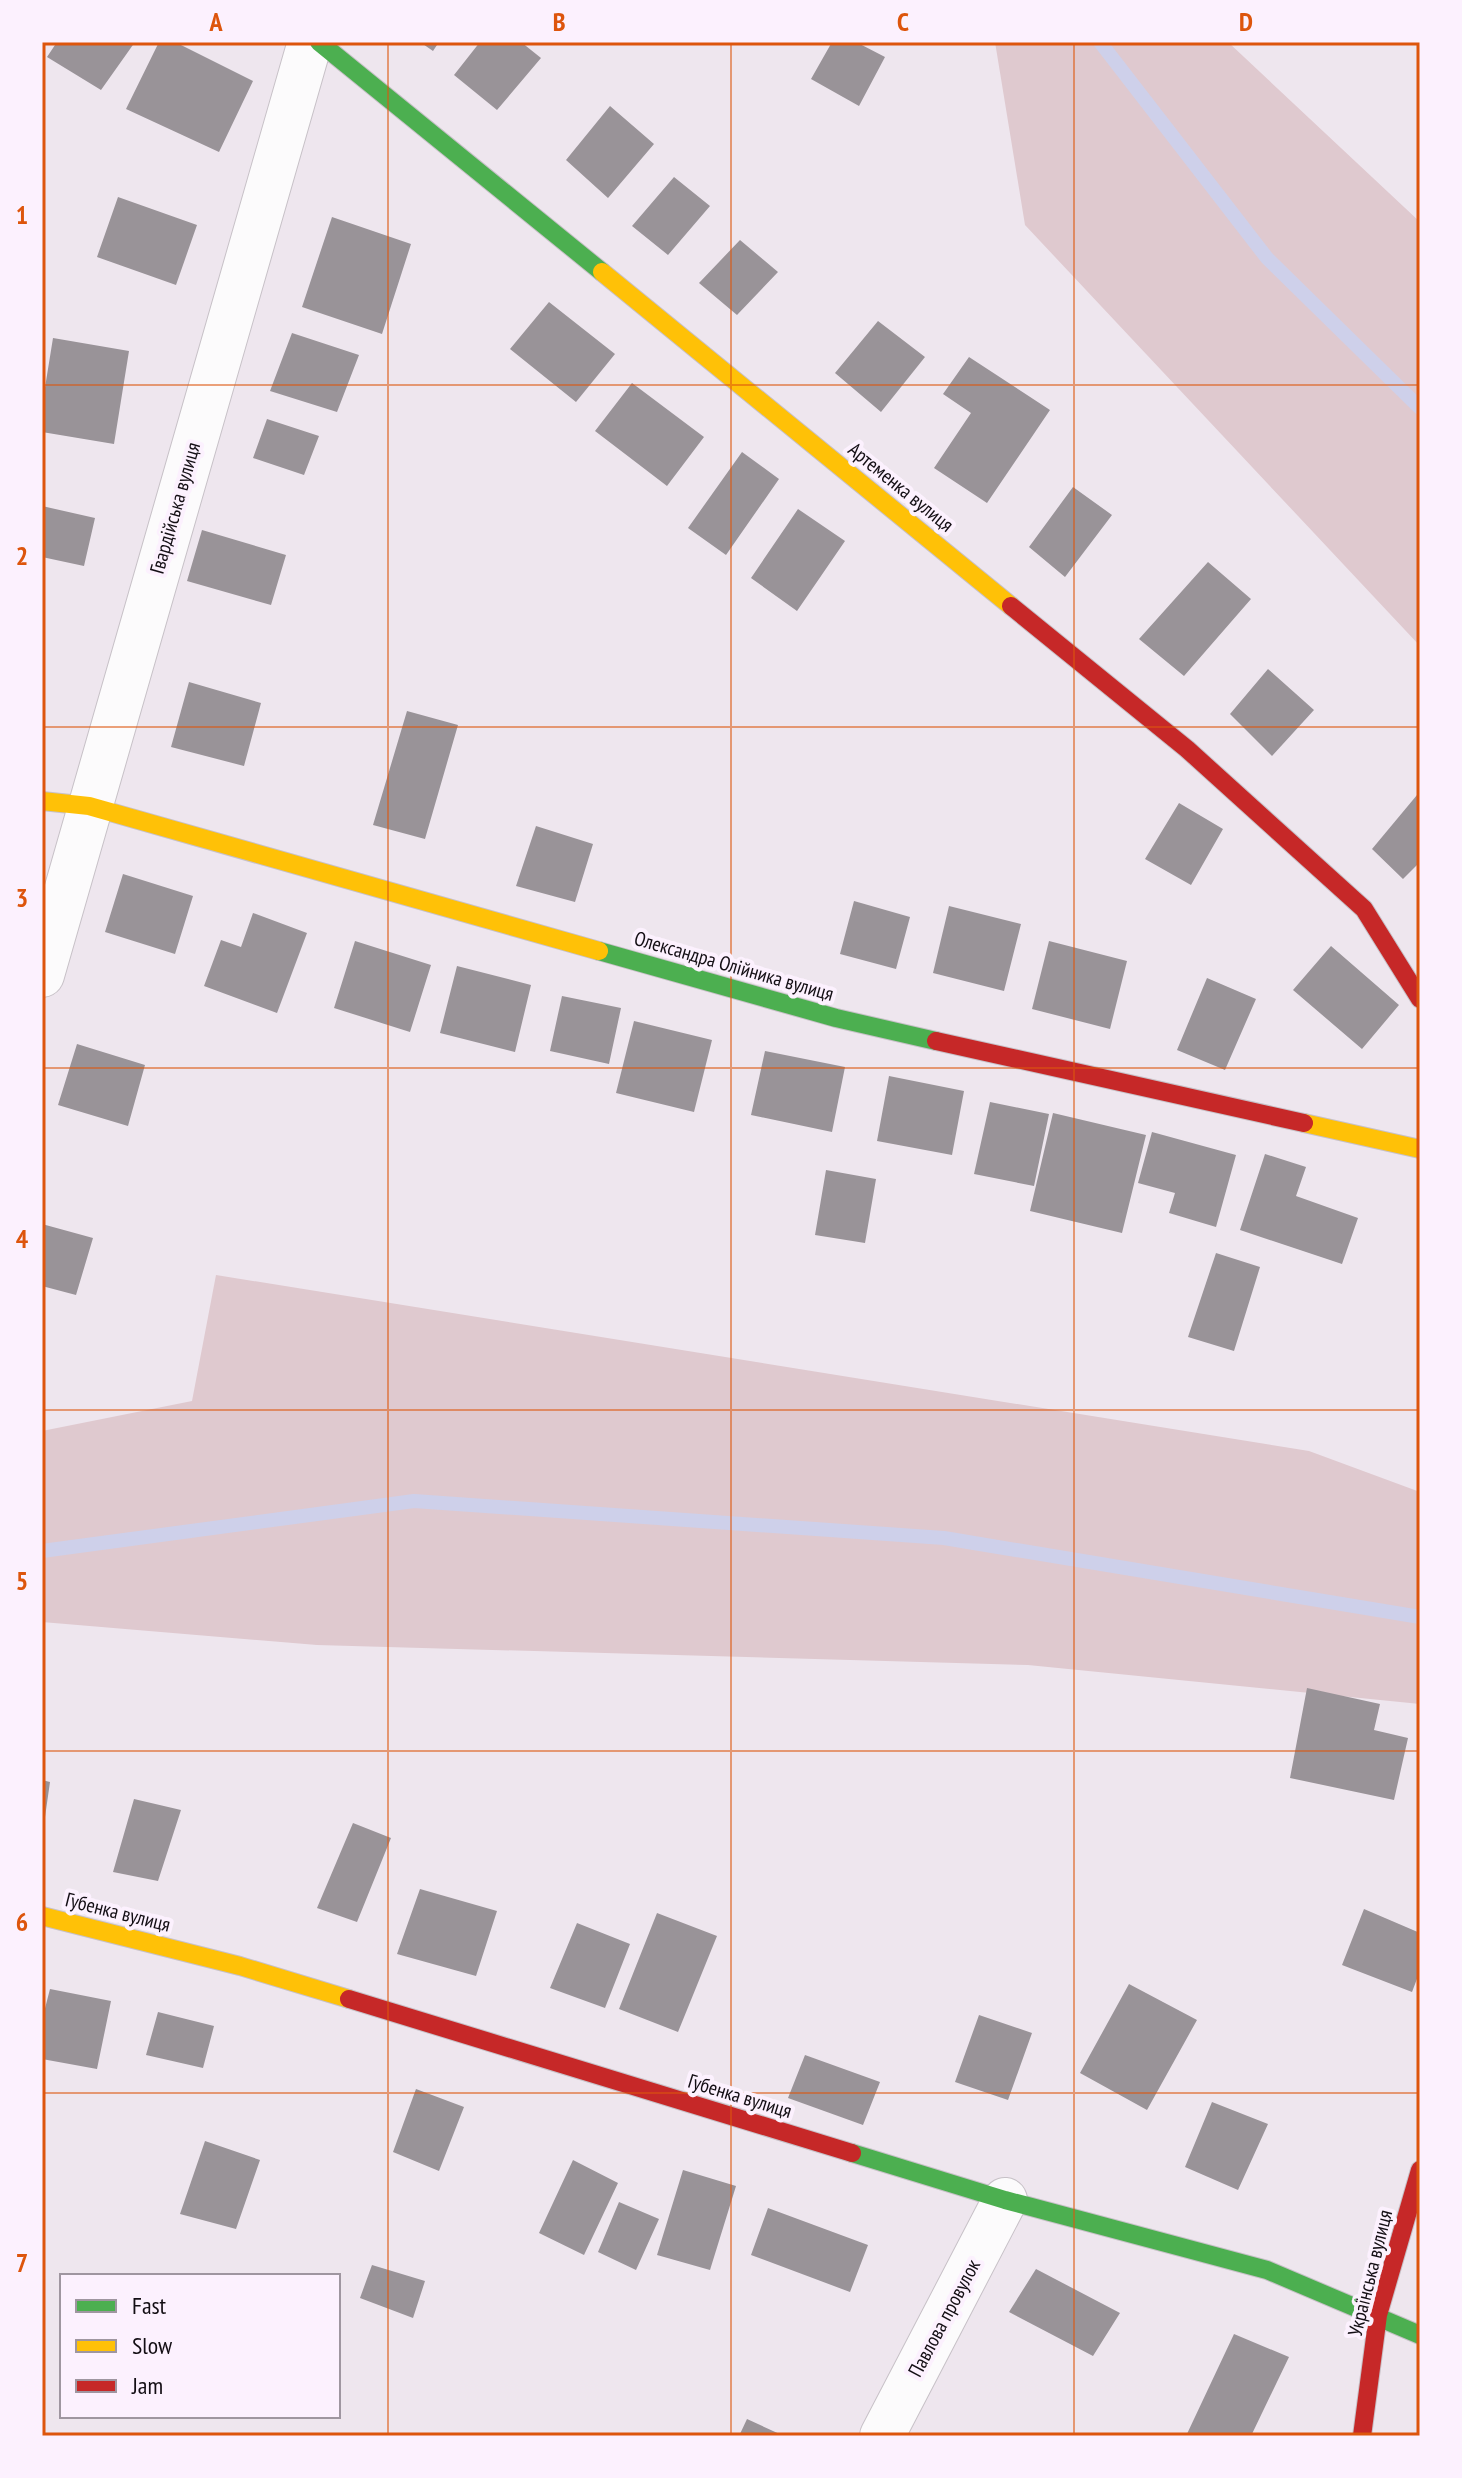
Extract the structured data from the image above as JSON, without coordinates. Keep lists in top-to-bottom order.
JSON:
{
  "streets": {
    "street": [
      "Артеменка вулиця",
      "Гвардійська вулиця",
      "Олександра Олійника вулиця",
      "Губенка вулиця",
      "Українська вулиця",
      "Павлова провулок"
    ]
  },
  "crossings": [
    ["Гвардійська вулиця", "Олександра Олійника вулиця"],
    ["Губенка вулиця", "Українська вулиця"],
    ["Губенка вулиця", "Павлова провулок"]
  ],
  "legend": ["Fast", "Slow", "Jam"],
  "grid": {
    "columns": [
      "A",
      "B",
      "C",
      "D"
    ],
    "rows": [
      "1",
      "2",
      "3",
      "4",
      "5",
      "6",
      "7"
    ]
  }
}
